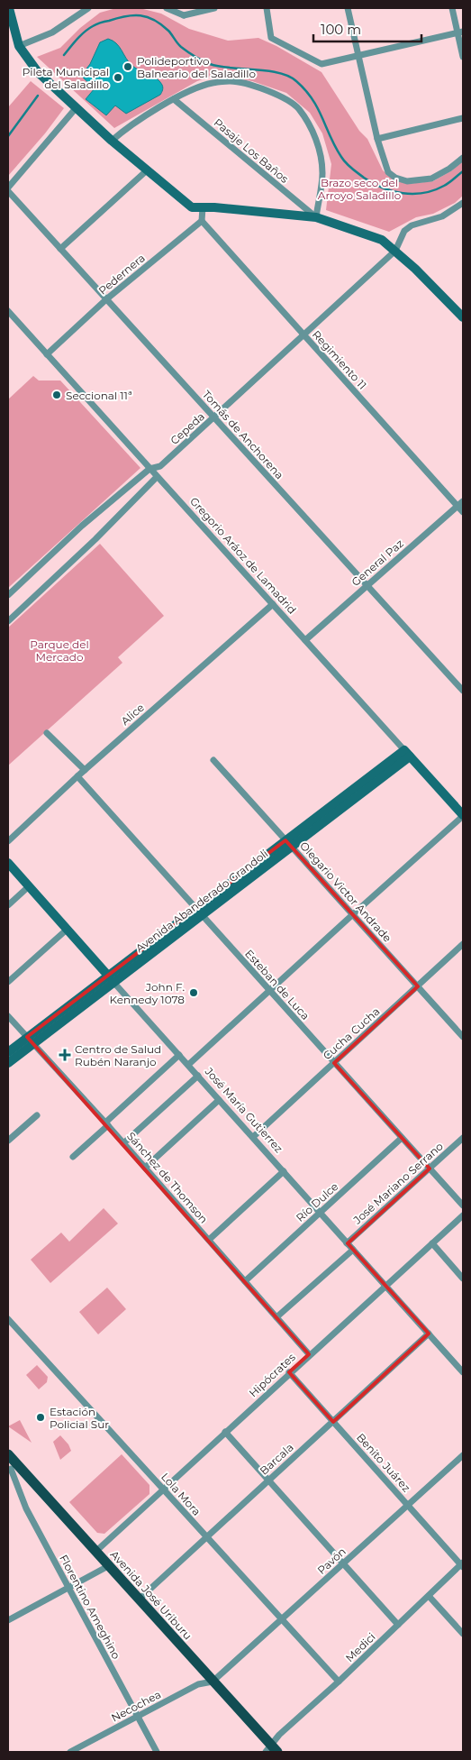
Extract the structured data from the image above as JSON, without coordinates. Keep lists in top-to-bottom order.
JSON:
{
  "streets": {
    "main road": ["Avenida José Uriburu"],
    "street": [
      "Pasaje Los Baños",
      "Pedernera",
      "Regimiento 11",
      "Cepeda",
      "Tomás de Anchorena",
      "Gregorio Aráoz de Lamadrid",
      "General Paz",
      "Alice",
      "Olegario Victor Andrade",
      "Avenida Abanderado Grandoli",
      "Esteban de Luca",
      "Cucha Cucha",
      "José María Gutierrez",
      "Sánchez de Thomson",
      "José Mariano Serrano",
      "Río Dulce",
      "Hipócrates",
      "Barcala",
      "Benito Juárez",
      "Lola Mora",
      "Pavón",
      "Florentino Ameghino",
      "Medici",
      "Necochea"
    ]
  },
  "crossings": [
    ["Pedernera", "Regimiento 11"],
    ["Pedernera", "Tomás de Anchorena"],
    ["Pedernera", "Gregorio Aráoz de Lamadrid"],
    ["Regimiento 11", "Cepeda"],
    ["Regimiento 11", "General Paz"],
    ["Cepeda", "Tomás de Anchorena"],
    ["Cepeda", "Gregorio Aráoz de Lamadrid"],
    ["Tomás de Anchorena", "General Paz"],
    ["Gregorio Aráoz de Lamadrid", "General Paz"],
    ["Gregorio Aráoz de Lamadrid", "Alice"],
    ["Gregorio Aráoz de Lamadrid", "Avenida Abanderado Grandoli"],
    ["Alice", "Esteban de Luca"],
    ["Olegario Victor Andrade", "Avenida Abanderado Grandoli"],
    ["Olegario Victor Andrade", "Cucha Cucha"],
    ["Avenida Abanderado Grandoli", "Esteban de Luca"],
    ["Avenida Abanderado Grandoli", "José María Gutierrez"],
    ["Avenida Abanderado Grandoli", "Sánchez de Thomson"],
    ["Esteban de Luca", "Cucha Cucha"],
    ["Esteban de Luca", "José Mariano Serrano"],
    ["Esteban de Luca", "Río Dulce"],
    ["Cucha Cucha", "José María Gutierrez"],
    ["José María Gutierrez", "José Mariano Serrano"],
    ["José María Gutierrez", "Río Dulce"],
    ["José María Gutierrez", "Hipócrates"],
    ["José María Gutierrez", "Barcala"],
    ["Sánchez de Thomson", "Río Dulce"],
    ["Sánchez de Thomson", "Hipócrates"],
    ["Hipócrates", "Benito Juárez"],
    ["Hipócrates", "Lola Mora"],
    ["Hipócrates", "Avenida José Uriburu"],
    ["Barcala", "Benito Juárez"],
    ["Barcala", "Lola Mora"],
    ["Barcala", "Avenida José Uriburu"],
    ["Benito Juárez", "Pavón"],
    ["Benito Juárez", "Medici"],
    ["Lola Mora", "Pavón"],
    ["Lola Mora", "Medici"],
    ["Pavón", "Avenida José Uriburu"],
    ["Pavón", "Necochea"],
    ["Avenida José Uriburu", "Florentino Ameghino"],
    ["Avenida José Uriburu", "Medici"],
    ["Avenida José Uriburu", "Necochea"],
    ["Florentino Ameghino", "Necochea"]
  ],
  "parks": ["Brazo seco del Arroyo Saladillo", "Parque del Mercado"],
  "places": {
    "other": [
      "Polideportivo Balneario del Saladillo",
      "Pileta Municipal del Saladillo",
      "Seccional 11ª",
      "John F. Kennedy 1078",
      "Estación Policial Sur"
    ],
    "health": ["Centro de Salud Rubén Naranjo"]
  },
  "scale_bar": "100 m"
}
